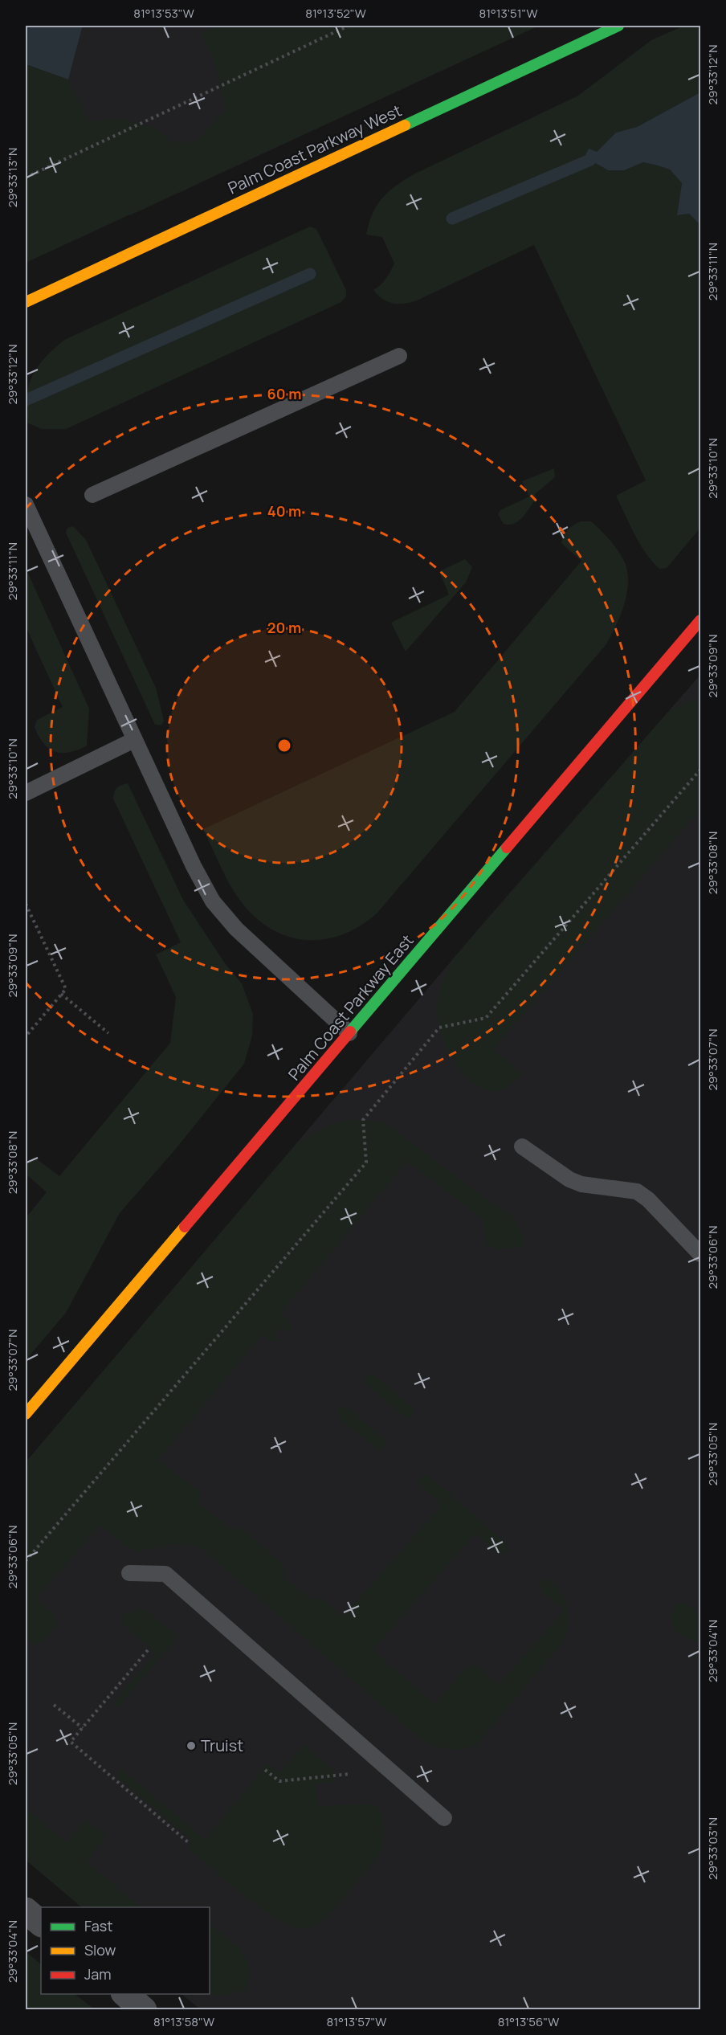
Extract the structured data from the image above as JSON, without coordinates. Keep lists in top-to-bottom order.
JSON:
{
  "streets": {
    "main road": ["Palm Coast Parkway West", "Palm Coast Parkway East"]
  },
  "places": ["Truist"],
  "legend": ["Fast", "Slow", "Jam"],
  "coordinates": [
    "81°13'53\"W",
    "81°13'52\"W",
    "81°13'51\"W",
    "29°33'12\"N",
    "29°33'13\"N",
    "29°33'11\"N",
    "29°33'10\"N",
    "29°33'09\"N",
    "29°33'08\"N",
    "29°33'07\"N",
    "29°33'06\"N",
    "29°33'05\"N",
    "29°33'04\"N",
    "29°33'03\"N",
    "81°13'58\"W",
    "81°13'57\"W",
    "81°13'56\"W"
  ],
  "rings": ["60 m", "40 m", "20 m"]
}
